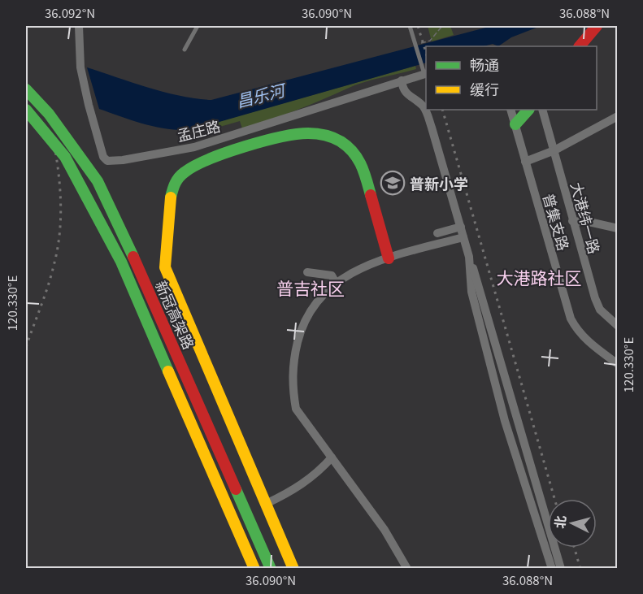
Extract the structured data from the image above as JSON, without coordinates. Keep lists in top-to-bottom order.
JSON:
{
  "streets": {
    "main road": ["新冠高架路"],
    "street": ["孟庄路", "大港纬一路", "普集支路"]
  },
  "districts": ["大港路社区", "普吉社区"],
  "water": ["昌乐河"],
  "places": {
    "school or university": ["普新小学"]
  },
  "legend": ["畅通", "缓行"],
  "north": "left",
  "coordinates": [
    "36.092°N",
    "36.090°N",
    "36.088°N",
    "120.330°E"
  ]
}
